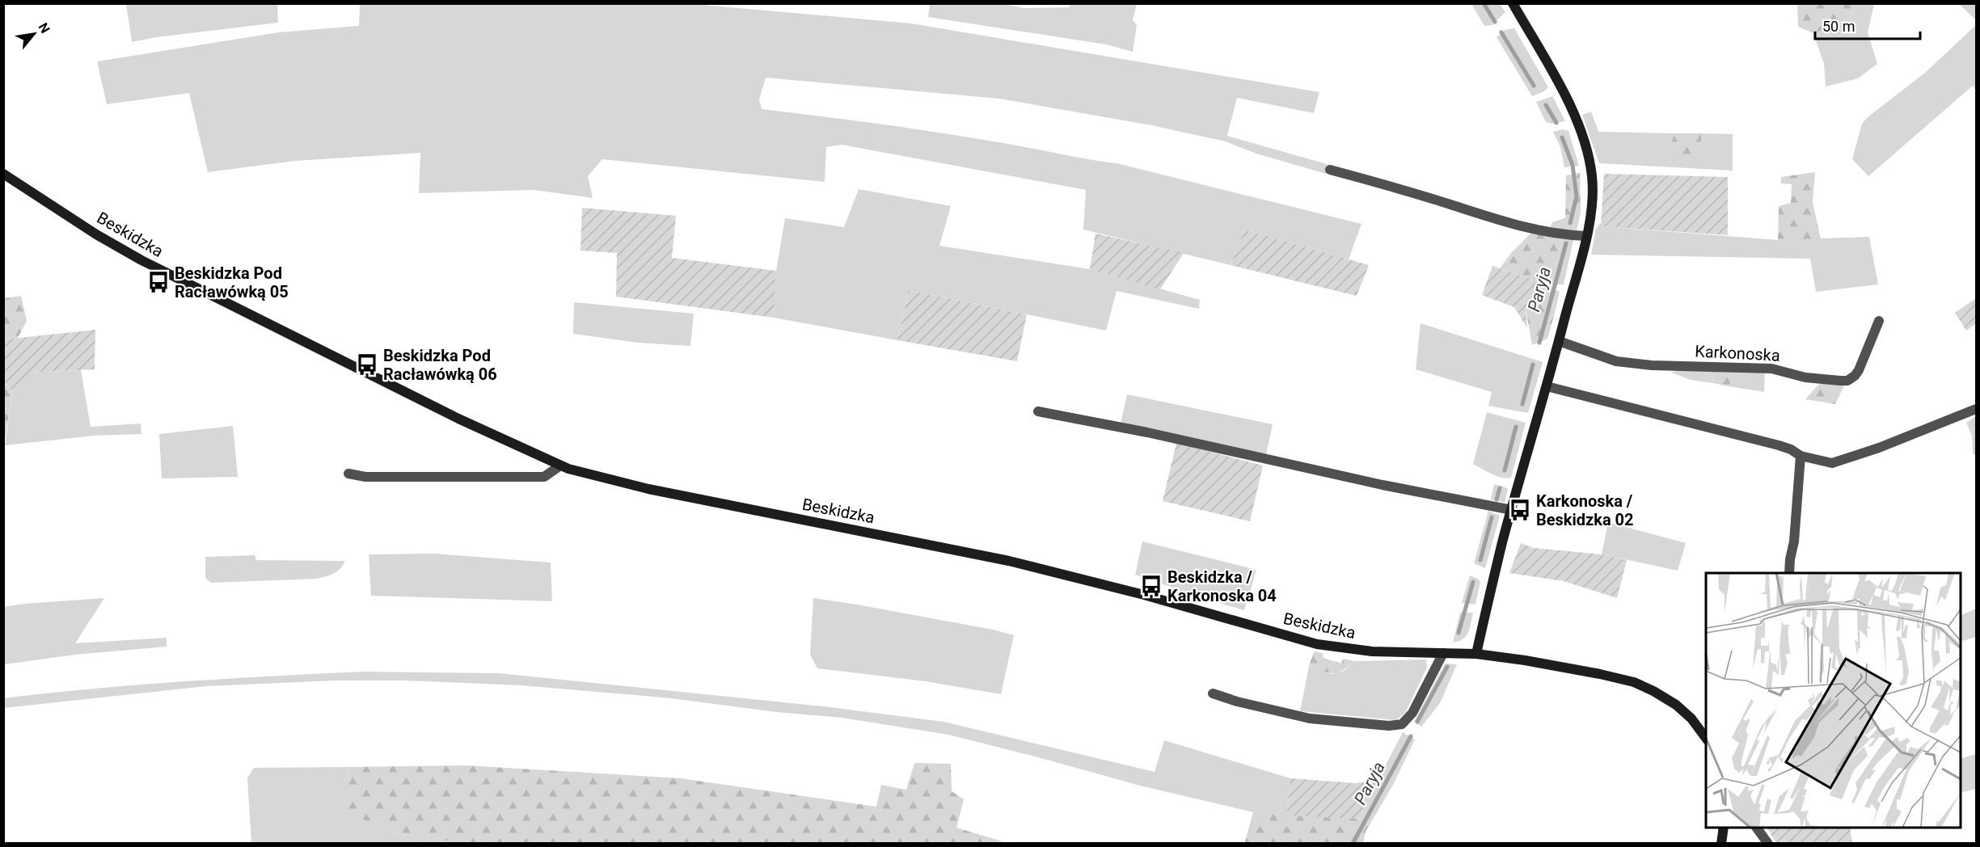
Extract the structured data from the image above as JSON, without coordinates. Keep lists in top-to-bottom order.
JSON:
{
  "streets": {
    "street": ["Beskidzka", "Karkonoska"]
  },
  "water": ["Paryja"],
  "places": {
    "bus stop": [
      "Beskidzka Pod Racławówką 05",
      "Beskidzka Pod Racławówką 06",
      "Karkonoska / Beskidzka 02",
      "Beskidzka / Karkonoska 04"
    ]
  },
  "scale_bar": "50 m",
  "north": "top right"
}
